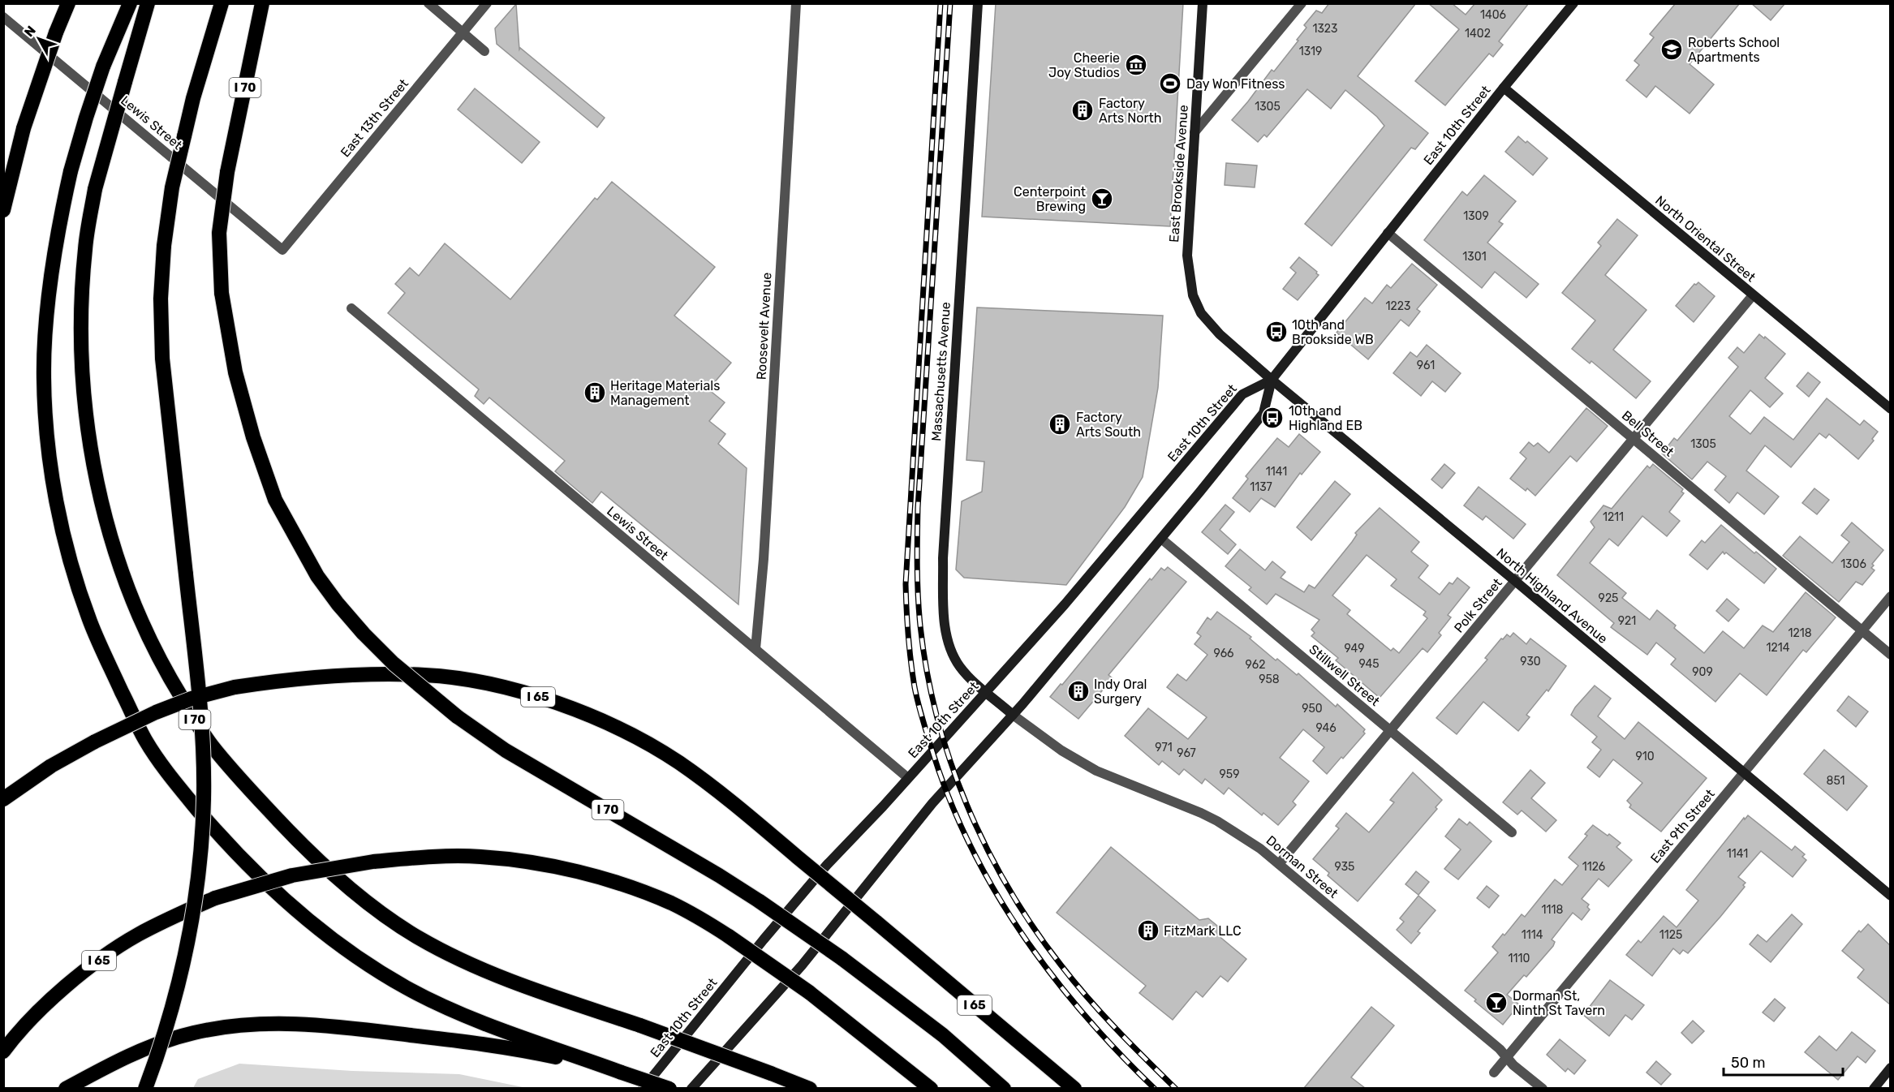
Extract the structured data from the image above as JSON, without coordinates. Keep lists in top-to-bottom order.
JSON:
{
  "streets": {
    "highway": ["I 70", "I 65"],
    "street": [
      "East 13th Street",
      "Lewis Street",
      "East 10th Street",
      "East Brookside Avenue",
      "North Oriental Street",
      "Roosevelt Avenue",
      "Massachusetts Avenue",
      "Bell Street",
      "North Highland Avenue",
      "Polk Street",
      "Stillwell Street",
      "East 9th Street",
      "Dorman Street"
    ]
  },
  "crossings": [
    ["East 13th Street", "Lewis Street"],
    ["Lewis Street", "East 10th Street"],
    ["Lewis Street", "Roosevelt Avenue"],
    ["East 10th Street", "North Oriental Street"],
    ["East 10th Street", "Massachusetts Avenue"],
    ["East 10th Street", "Bell Street"],
    ["East 10th Street", "North Highland Avenue"],
    ["East 10th Street", "Stillwell Street"],
    ["East 10th Street", "Dorman Street"],
    ["East Brookside Avenue", "North Highland Avenue"],
    ["North Oriental Street", "Polk Street"],
    ["Massachusetts Avenue", "Dorman Street"],
    ["Bell Street", "Polk Street"],
    ["Bell Street", "East 9th Street"],
    ["North Highland Avenue", "Polk Street"],
    ["North Highland Avenue", "East 9th Street"],
    ["Polk Street", "Stillwell Street"],
    ["Polk Street", "Dorman Street"],
    ["East 9th Street", "Dorman Street"]
  ],
  "places": {
    "school or university": ["Roberts School Apartments"],
    "museum": ["Cheerie Joy Studios"],
    "sports": ["Day Won Fitness"],
    "building": [
      "Factory Arts North",
      "Heritage Materials Management",
      "Factory Arts South",
      "Indy Oral Surgery",
      "FitzMark LLC"
    ],
    "bar": ["Centerpoint Brewing", "Dorman St, Ninth St Tavern"],
    "bus stop": ["10th and Brookside WB", "10th and Highland EB"]
  },
  "house_numbers": [
    "1406",
    "1323",
    "1402",
    "1319",
    "1305",
    "1309",
    "1301",
    "1223",
    "961",
    "1305",
    "1141",
    "1137",
    "1211",
    "1306",
    "925",
    "921",
    "1218",
    "1214",
    "949",
    "966",
    "930",
    "945",
    "962",
    "909",
    "958",
    "950",
    "946",
    "971",
    "967",
    "910",
    "959",
    "851",
    "1141",
    "935",
    "1126",
    "1118",
    "1114",
    "1125",
    "1110"
  ],
  "scale_bar": "50 m",
  "north": "top left"
}
